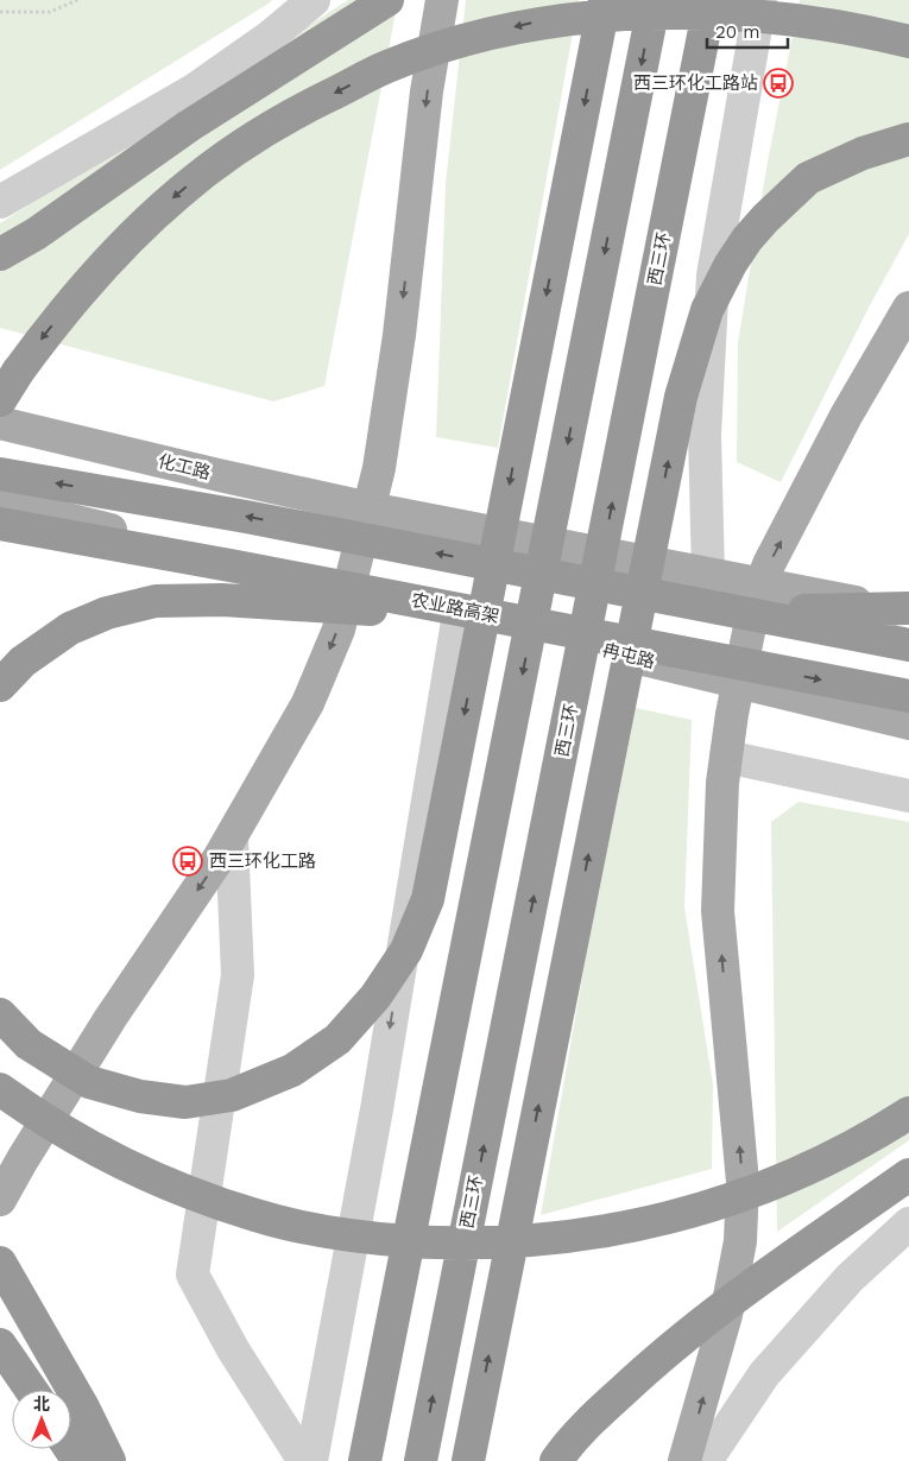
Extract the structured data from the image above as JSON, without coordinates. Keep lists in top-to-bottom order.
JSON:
{
  "streets": {
    "highway": ["西三环", "农业路高架"],
    "main road": ["化工路", "冉屯路"]
  },
  "crossings": [
    ["农业路高架", "冉屯路"]
  ],
  "places": {
    "bus stop": ["西三环化工路站", "西三环化工路"]
  },
  "scale_bar": "20 m",
  "north": "top"
}
